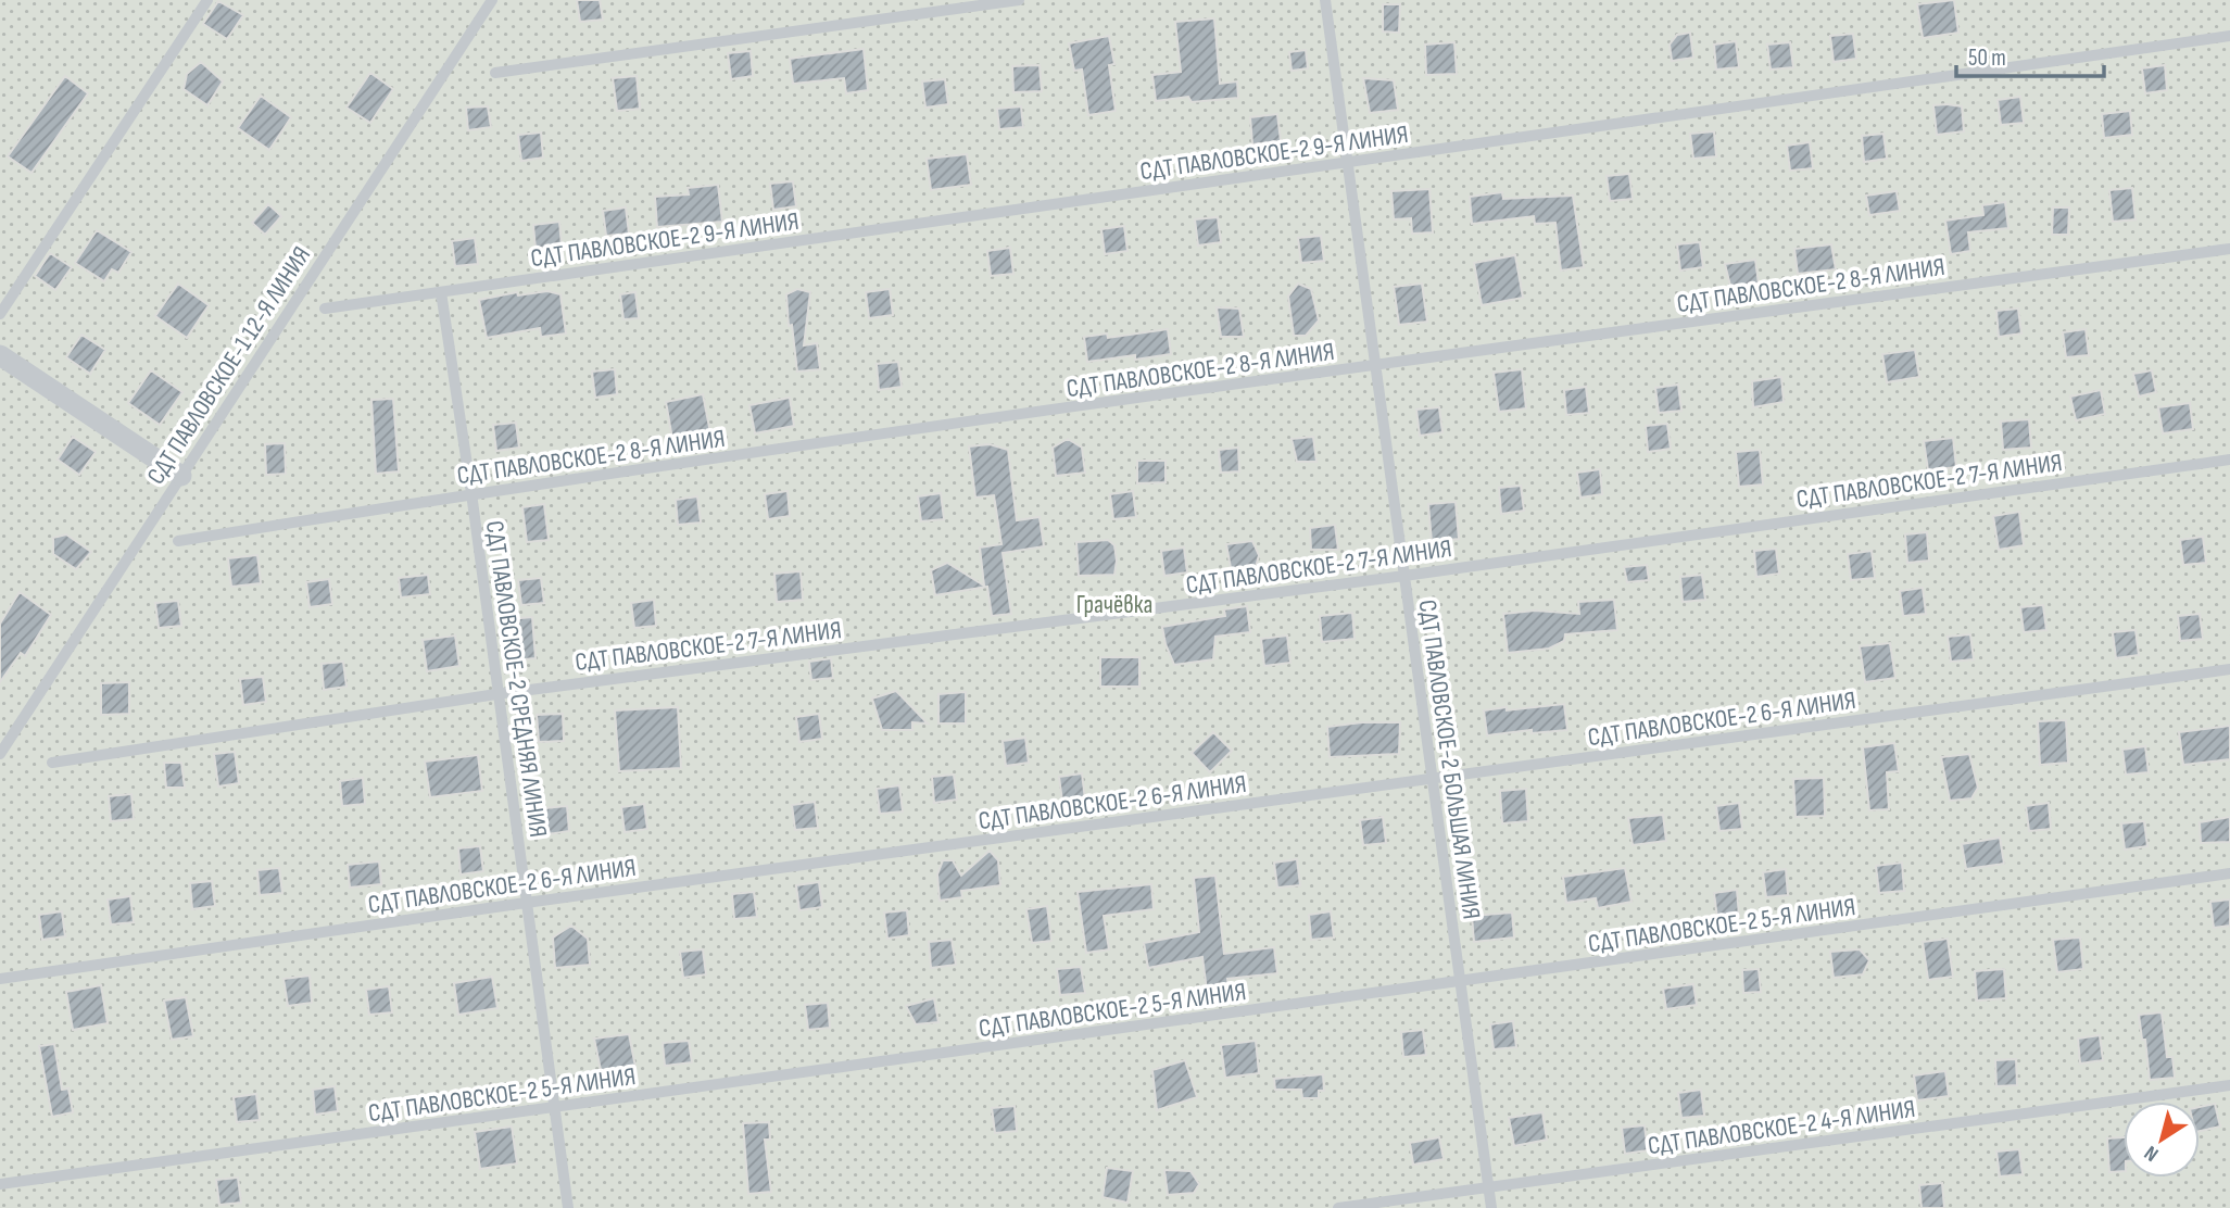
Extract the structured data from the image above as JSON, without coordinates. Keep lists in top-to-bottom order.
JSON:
{
  "streets": {
    "lane": [
      "СДТ ПАВЛОВСКОЕ-2 9-Я ЛИНИЯ",
      "СДТ ПАВЛОВСКОЕ-2 8-Я ЛИНИЯ",
      "СДТ ПАВЛОВСКОЕ-1 12-Я ЛИНИЯ",
      "СДТ ПАВЛОВСКОЕ-2 7-Я ЛИНИЯ",
      "СДТ ПАВЛОВСКОЕ-2 СРЕДНЯЯ ЛИНИЯ",
      "СДТ ПАВЛОВСКОЕ-2 6-Я ЛИНИЯ",
      "СДТ ПАВЛОВСКОЕ-2 БОЛЬШАЯ ЛИНИЯ",
      "СДТ ПАВЛОВСКОЕ-2 5-Я ЛИНИЯ",
      "СДТ ПАВЛОВСКОЕ-2 4-Я ЛИНИЯ"
    ]
  },
  "crossings": [
    ["СДТ ПАВЛОВСКОЕ-2 9-Я ЛИНИЯ", "СДТ ПАВЛОВСКОЕ-2 СРЕДНЯЯ ЛИНИЯ"],
    ["СДТ ПАВЛОВСКОЕ-2 9-Я ЛИНИЯ", "СДТ ПАВЛОВСКОЕ-2 БОЛЬШАЯ ЛИНИЯ"],
    ["СДТ ПАВЛОВСКОЕ-2 8-Я ЛИНИЯ", "СДТ ПАВЛОВСКОЕ-2 СРЕДНЯЯ ЛИНИЯ"],
    ["СДТ ПАВЛОВСКОЕ-2 8-Я ЛИНИЯ", "СДТ ПАВЛОВСКОЕ-2 БОЛЬШАЯ ЛИНИЯ"],
    ["СДТ ПАВЛОВСКОЕ-2 7-Я ЛИНИЯ", "СДТ ПАВЛОВСКОЕ-2 СРЕДНЯЯ ЛИНИЯ"],
    ["СДТ ПАВЛОВСКОЕ-2 7-Я ЛИНИЯ", "СДТ ПАВЛОВСКОЕ-2 БОЛЬШАЯ ЛИНИЯ"],
    ["СДТ ПАВЛОВСКОЕ-2 СРЕДНЯЯ ЛИНИЯ", "СДТ ПАВЛОВСКОЕ-2 6-Я ЛИНИЯ"],
    ["СДТ ПАВЛОВСКОЕ-2 СРЕДНЯЯ ЛИНИЯ", "СДТ ПАВЛОВСКОЕ-2 5-Я ЛИНИЯ"],
    ["СДТ ПАВЛОВСКОЕ-2 6-Я ЛИНИЯ", "СДТ ПАВЛОВСКОЕ-2 БОЛЬШАЯ ЛИНИЯ"],
    ["СДТ ПАВЛОВСКОЕ-2 БОЛЬШАЯ ЛИНИЯ", "СДТ ПАВЛОВСКОЕ-2 5-Я ЛИНИЯ"],
    ["СДТ ПАВЛОВСКОЕ-2 БОЛЬШАЯ ЛИНИЯ", "СДТ ПАВЛОВСКОЕ-2 4-Я ЛИНИЯ"]
  ],
  "parks": ["Грачёвка"],
  "scale_bar": "50 m",
  "north": "bottom left"
}
